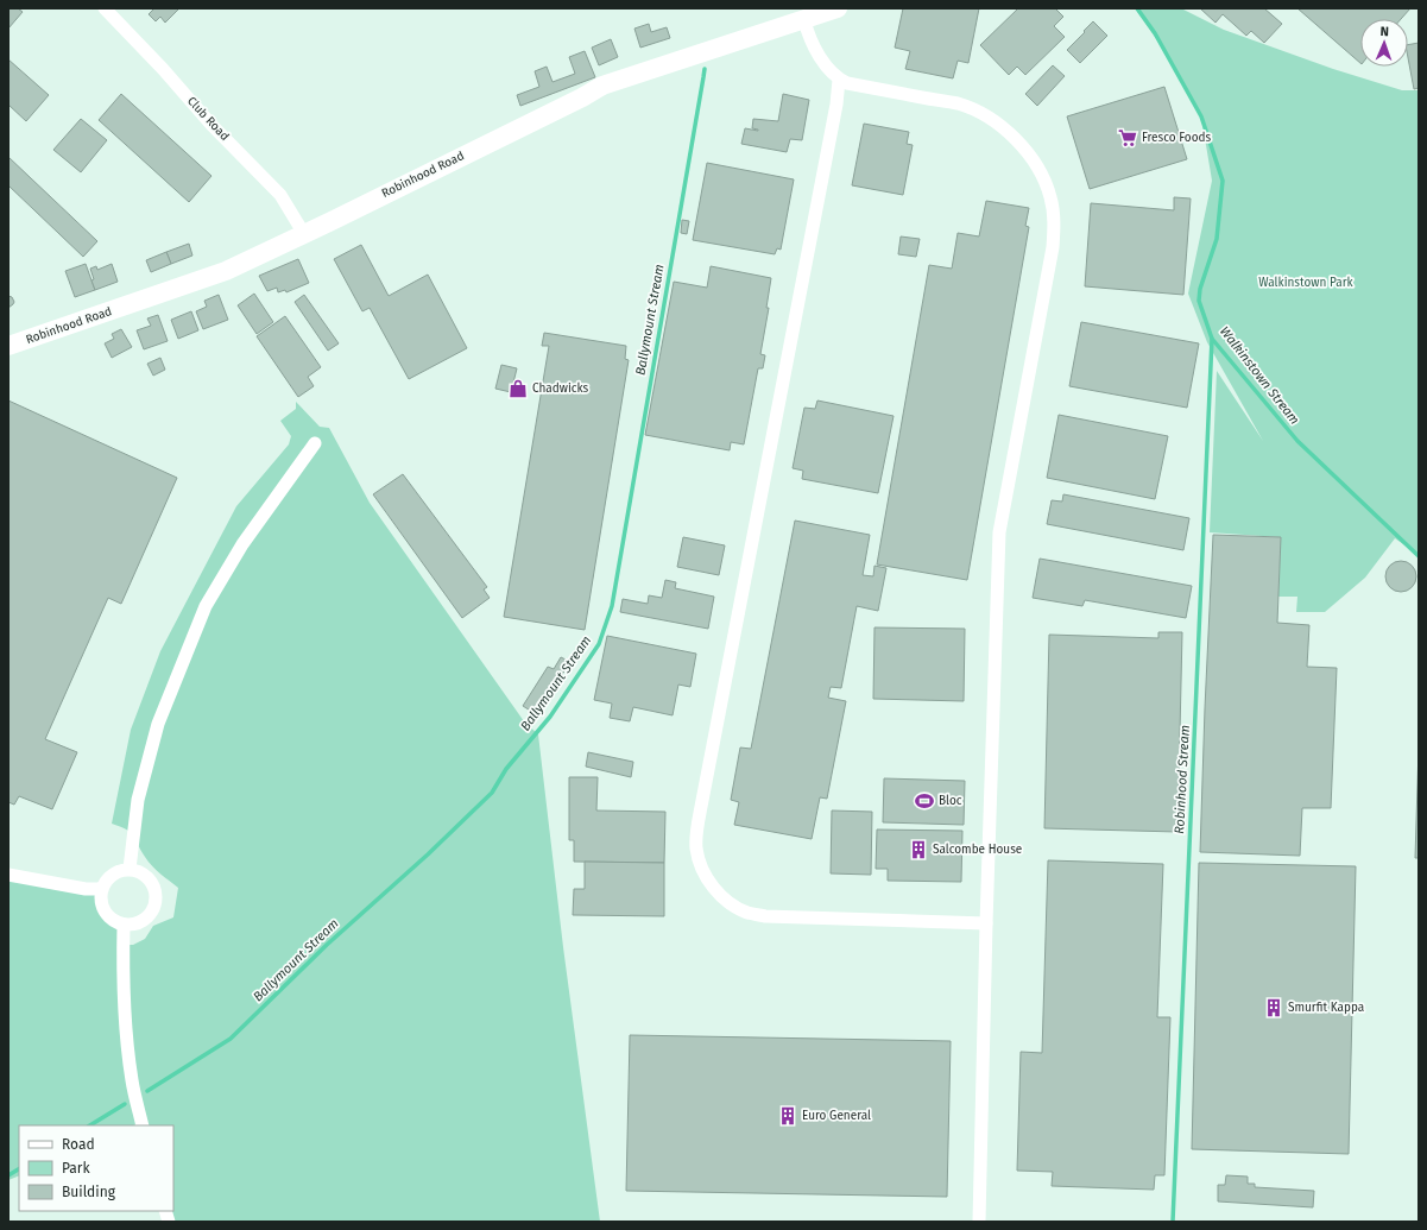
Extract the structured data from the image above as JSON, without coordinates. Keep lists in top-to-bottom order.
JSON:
{
  "streets": {
    "street": ["Club Road", "Robinhood Road"]
  },
  "crossings": [
    ["Club Road", "Robinhood Road"]
  ],
  "water": ["Ballymount Stream", "Walkinstown Stream", "Robinhood Stream"],
  "parks": ["Walkinstown Park"],
  "places": {
    "supermarket": ["Fresco Foods"],
    "shop": ["Chadwicks"],
    "sports": ["Bloc"],
    "building": ["Salcombe House", "Smurfit Kappa", "Euro General"]
  },
  "legend": ["Road", "Park", "Building"],
  "north": "top"
}
